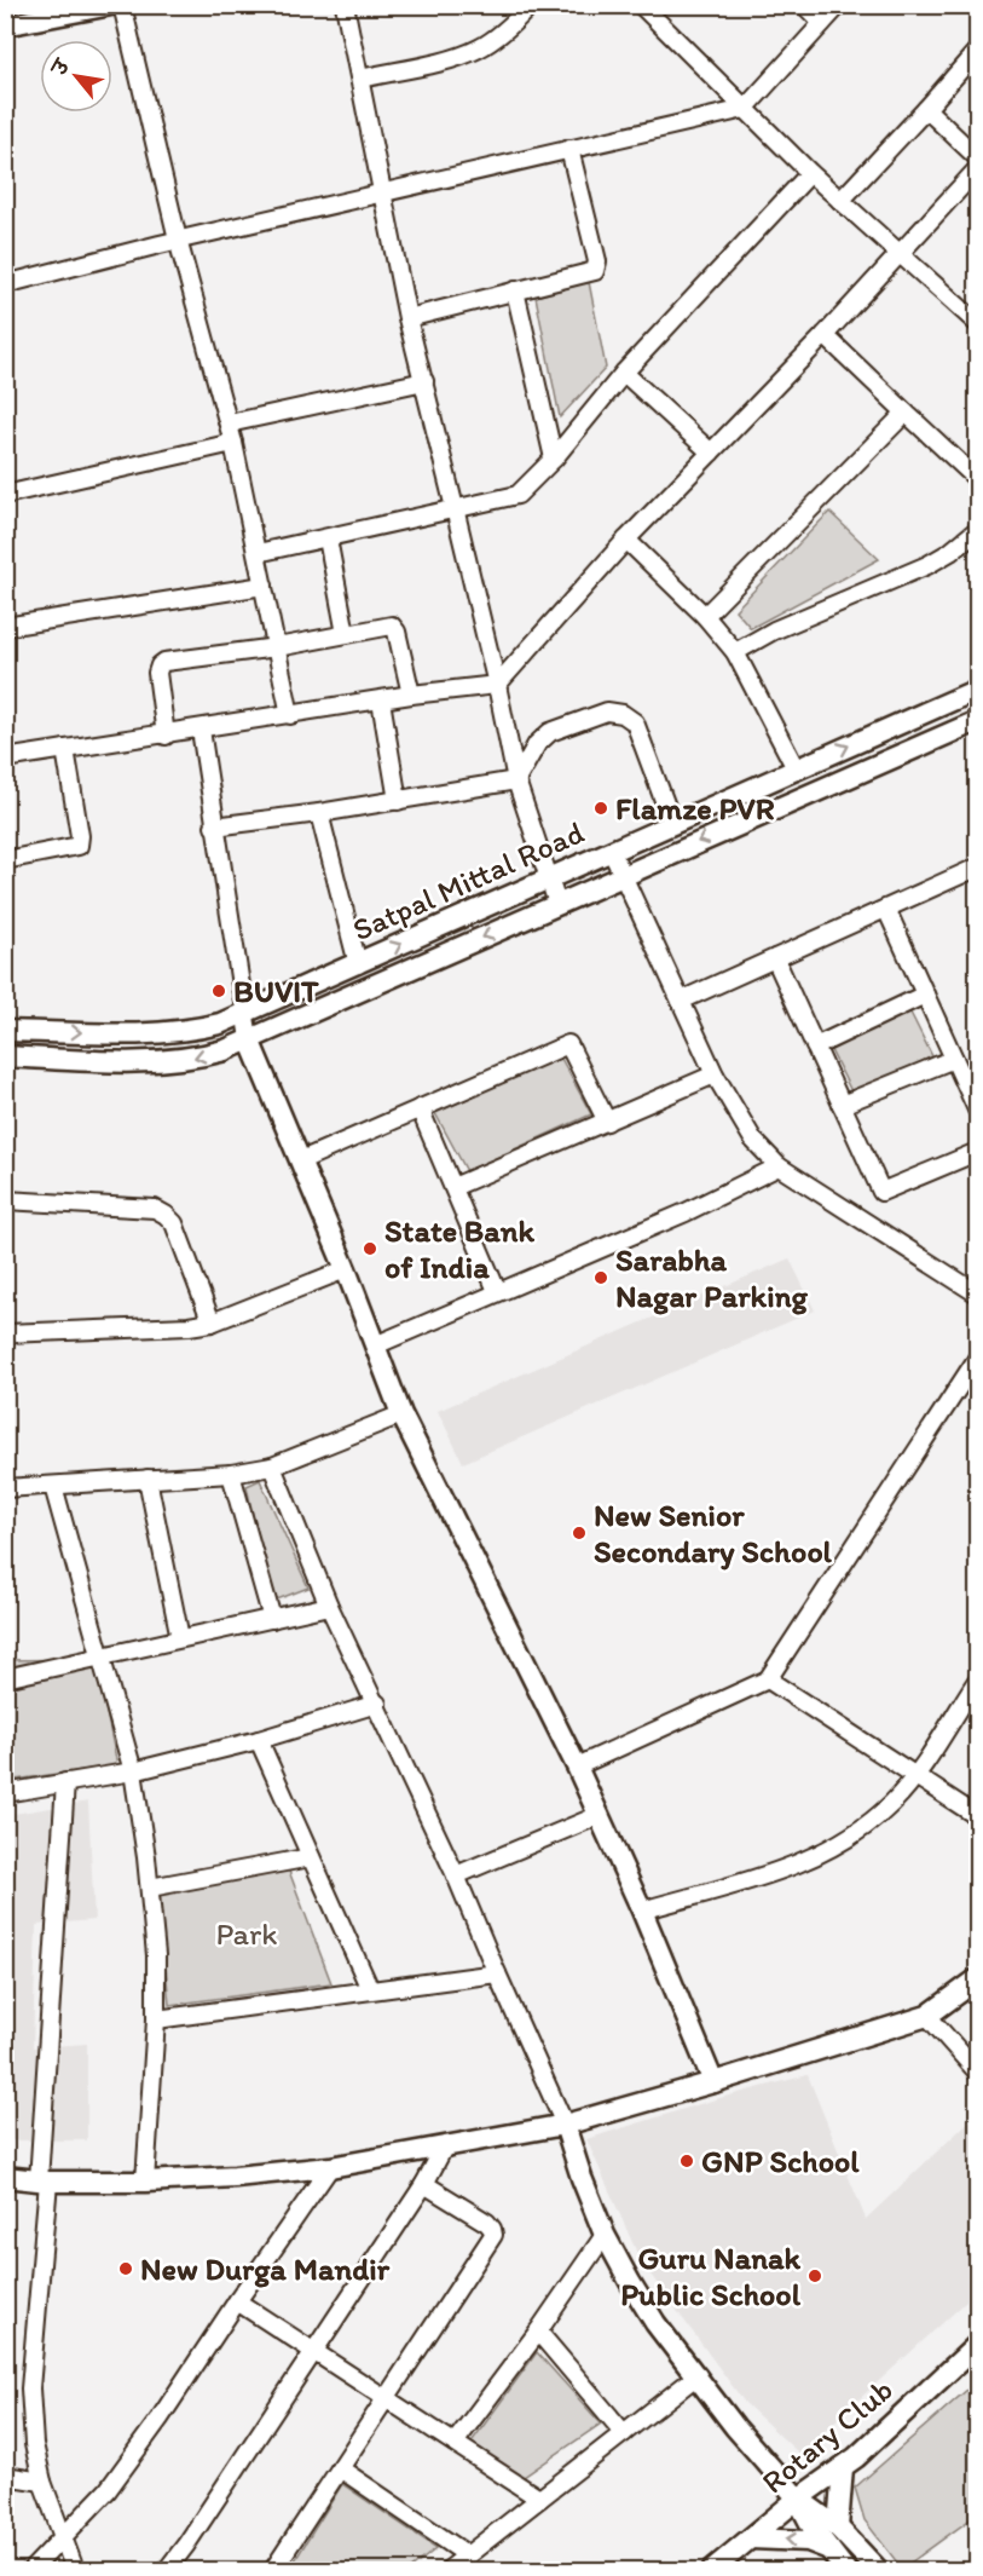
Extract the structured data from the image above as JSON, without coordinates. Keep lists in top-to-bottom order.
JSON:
{
  "streets": {
    "street": ["Satpal Mittal Road", "Rotary Club"]
  },
  "parks": ["Park"],
  "places": [
    "Flamze PVR",
    "BUVIT",
    "State Bank of India",
    "Sarabha Nagar Parking",
    "New Senior Secondary School",
    "GNP School",
    "New Durga Mandir",
    "Guru Nanak Public School"
  ],
  "north": "top left"
}
